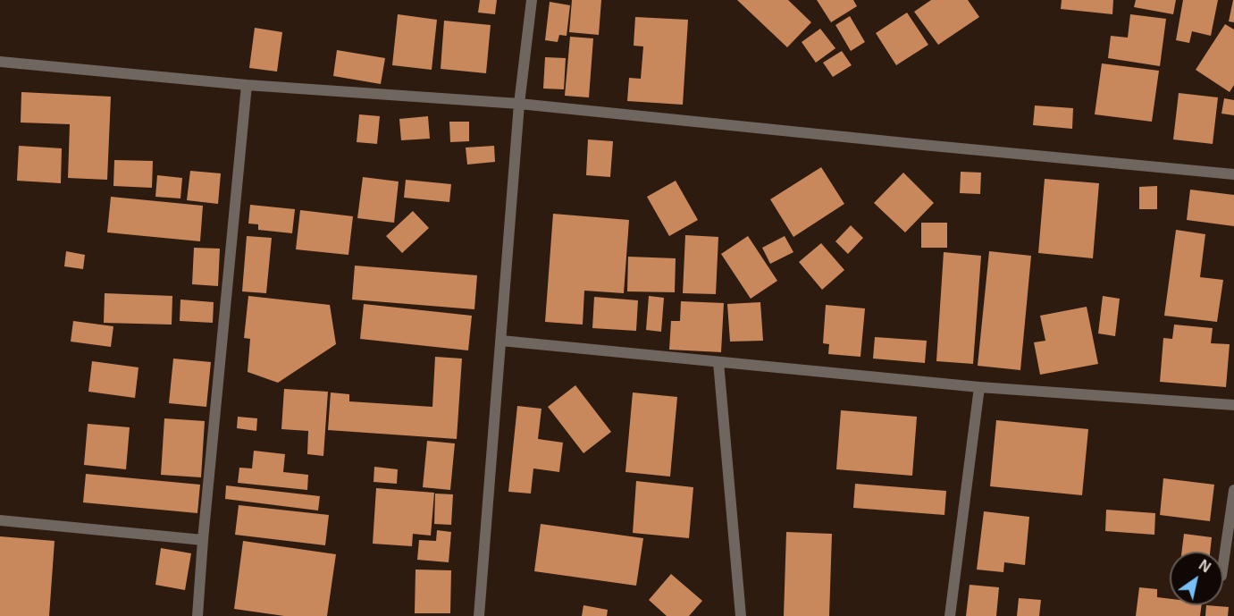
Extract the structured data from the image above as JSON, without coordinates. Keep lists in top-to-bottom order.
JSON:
{
  "north": "top right"
}
